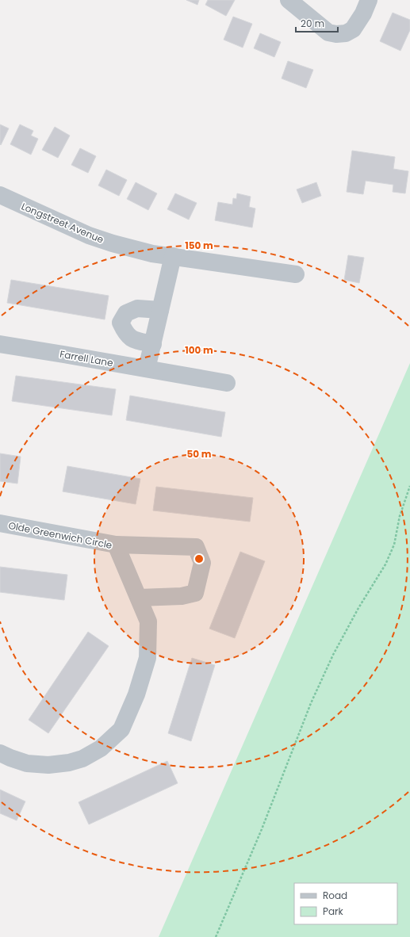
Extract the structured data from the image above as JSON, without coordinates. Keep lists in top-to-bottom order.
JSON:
{
  "streets": {
    "street": ["Longstreet Avenue", "Farrell Lane", "Olde Greenwich Circle"]
  },
  "legend": ["Road", "Park"],
  "scale_bar": "20 m",
  "rings": ["150 m", "100 m", "50 m"]
}
